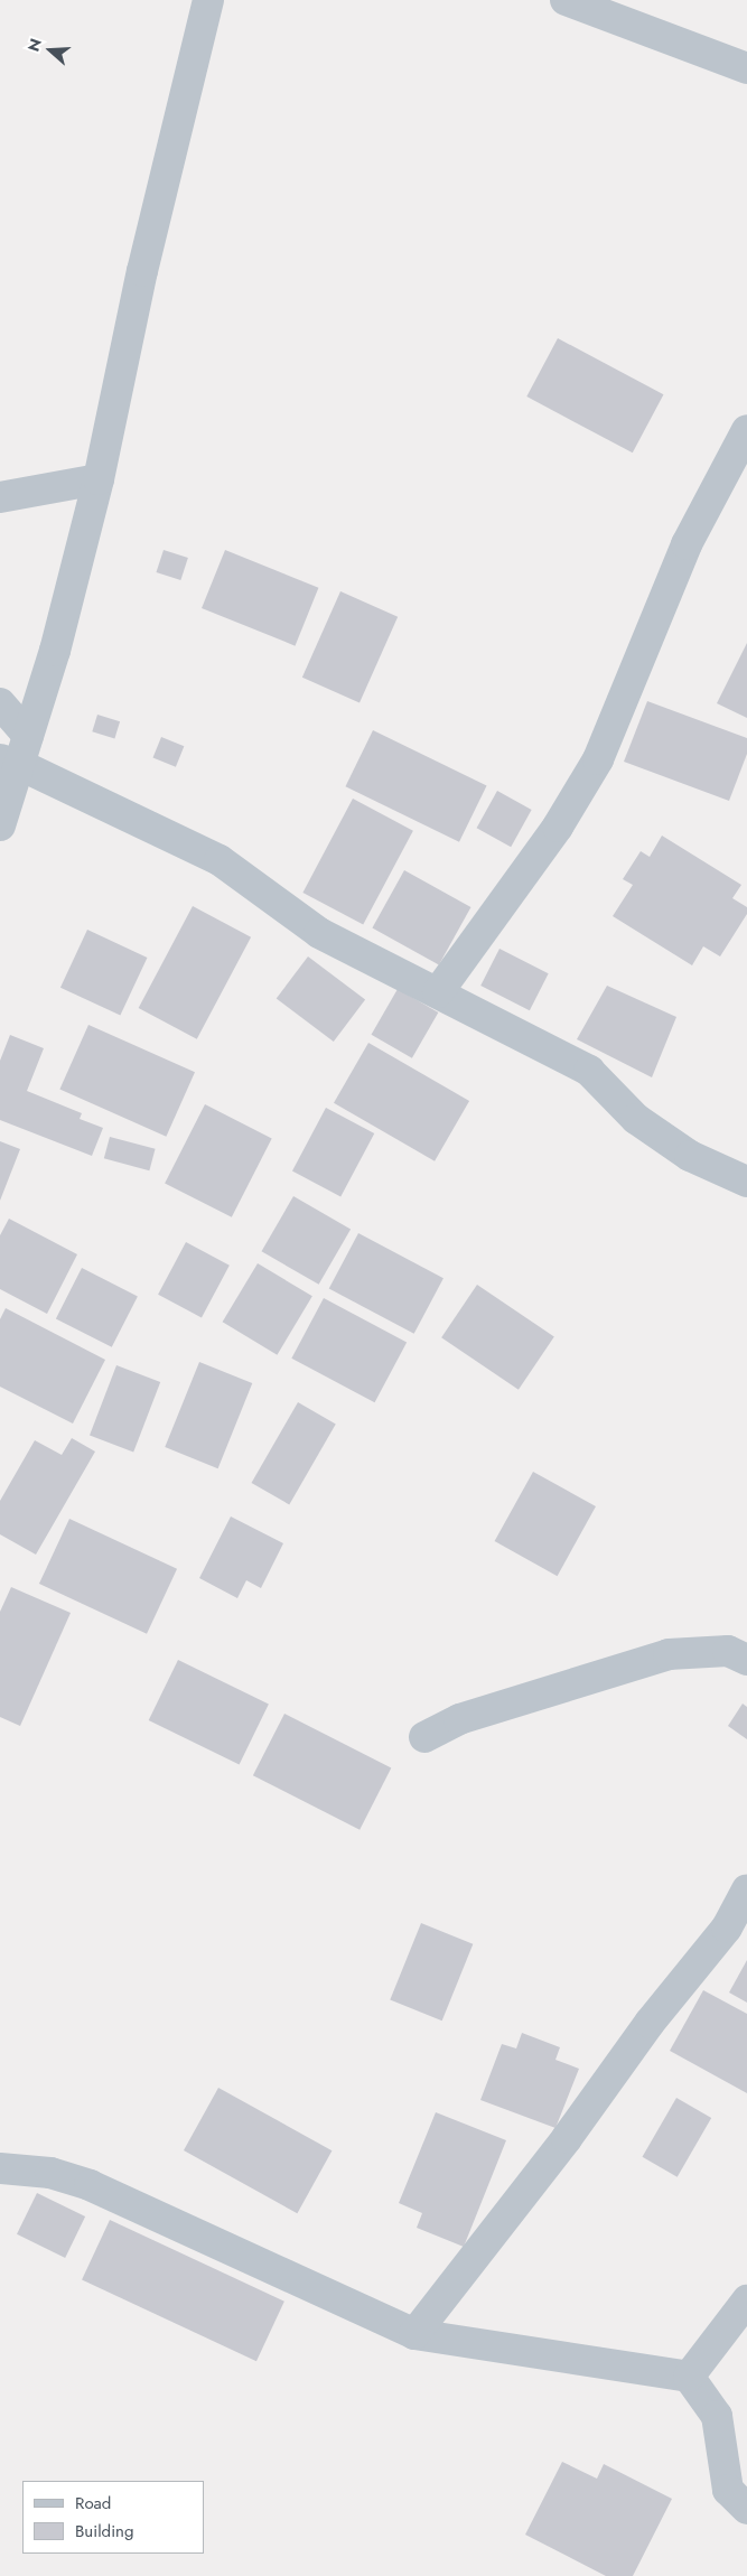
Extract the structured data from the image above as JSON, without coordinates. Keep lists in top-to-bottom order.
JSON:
{
  "legend": ["Road", "Building"],
  "north": "left"
}
